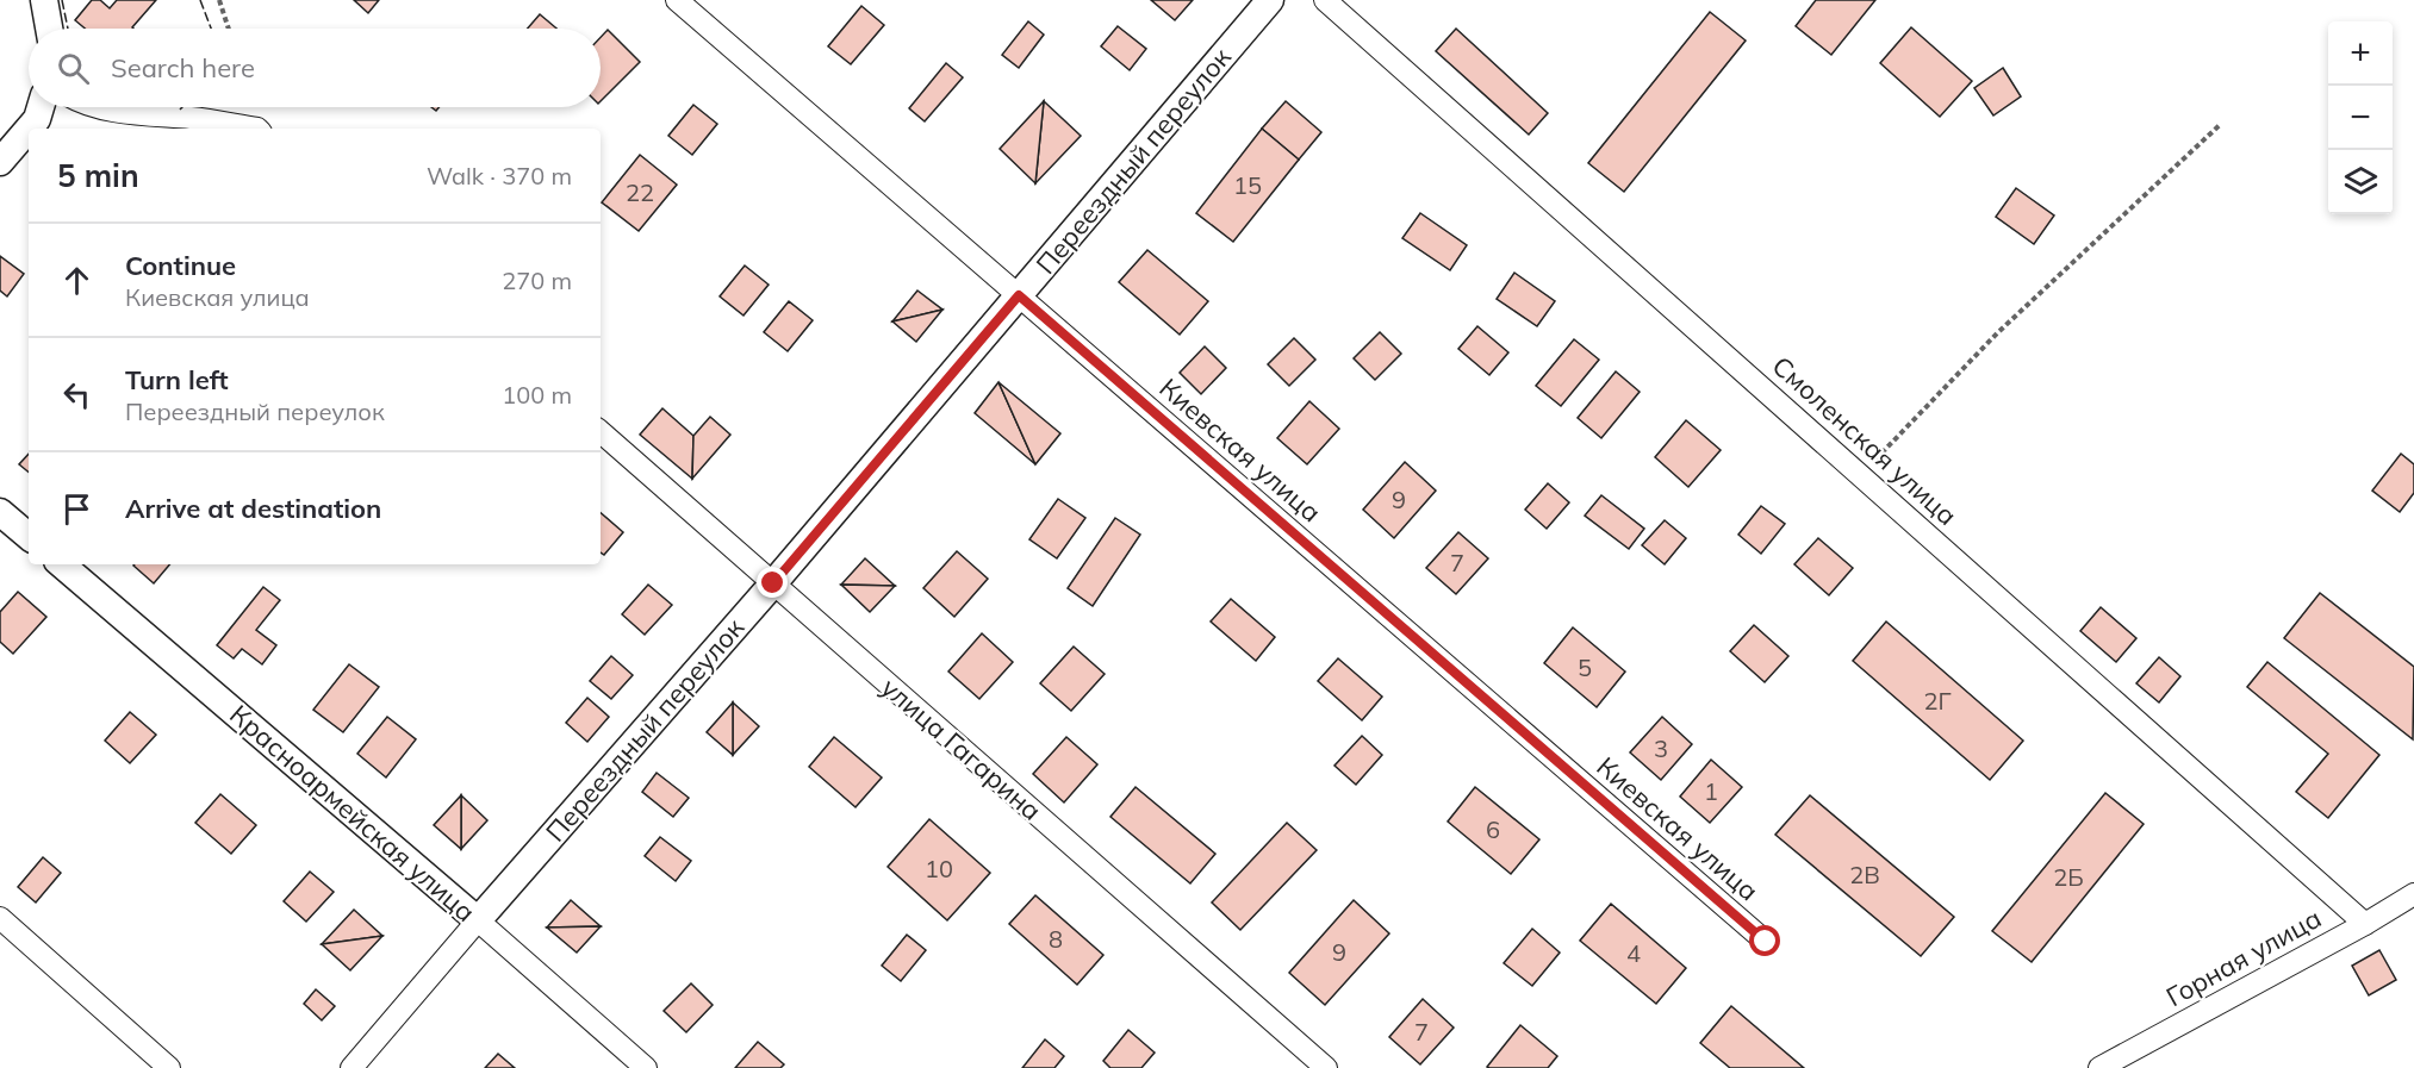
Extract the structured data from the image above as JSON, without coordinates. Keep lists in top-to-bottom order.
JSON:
{
  "streets": {
    "street": [
      "Переездный переулок",
      "Смоленская улица",
      "Киевская улица",
      "улица Гагарина",
      "Красноармейская улица",
      "Горная улица"
    ]
  },
  "crossings": [
    ["Переездный переулок", "Киевская улица"],
    ["Переездный переулок", "улица Гагарина"],
    ["Переездный переулок", "Красноармейская улица"],
    ["Смоленская улица", "Горная улица"]
  ],
  "house_numbers": [
    "15",
    "22",
    "9",
    "7",
    "5",
    "2Г",
    "3",
    "1",
    "6",
    "10",
    "2В",
    "2Б",
    "8",
    "9",
    "4",
    "7"
  ],
  "page": {
    "map_buttons": ["+", "−"],
    "search": "Search here",
    "heading": ["5 min", "Walk · 370 m"],
    "list": [
      ["Continue", "Киевская улица", "270 m"],
      ["Turn left", "Переездный переулок", "100 m"],
      "Arrive at destination"
    ]
  }
}
